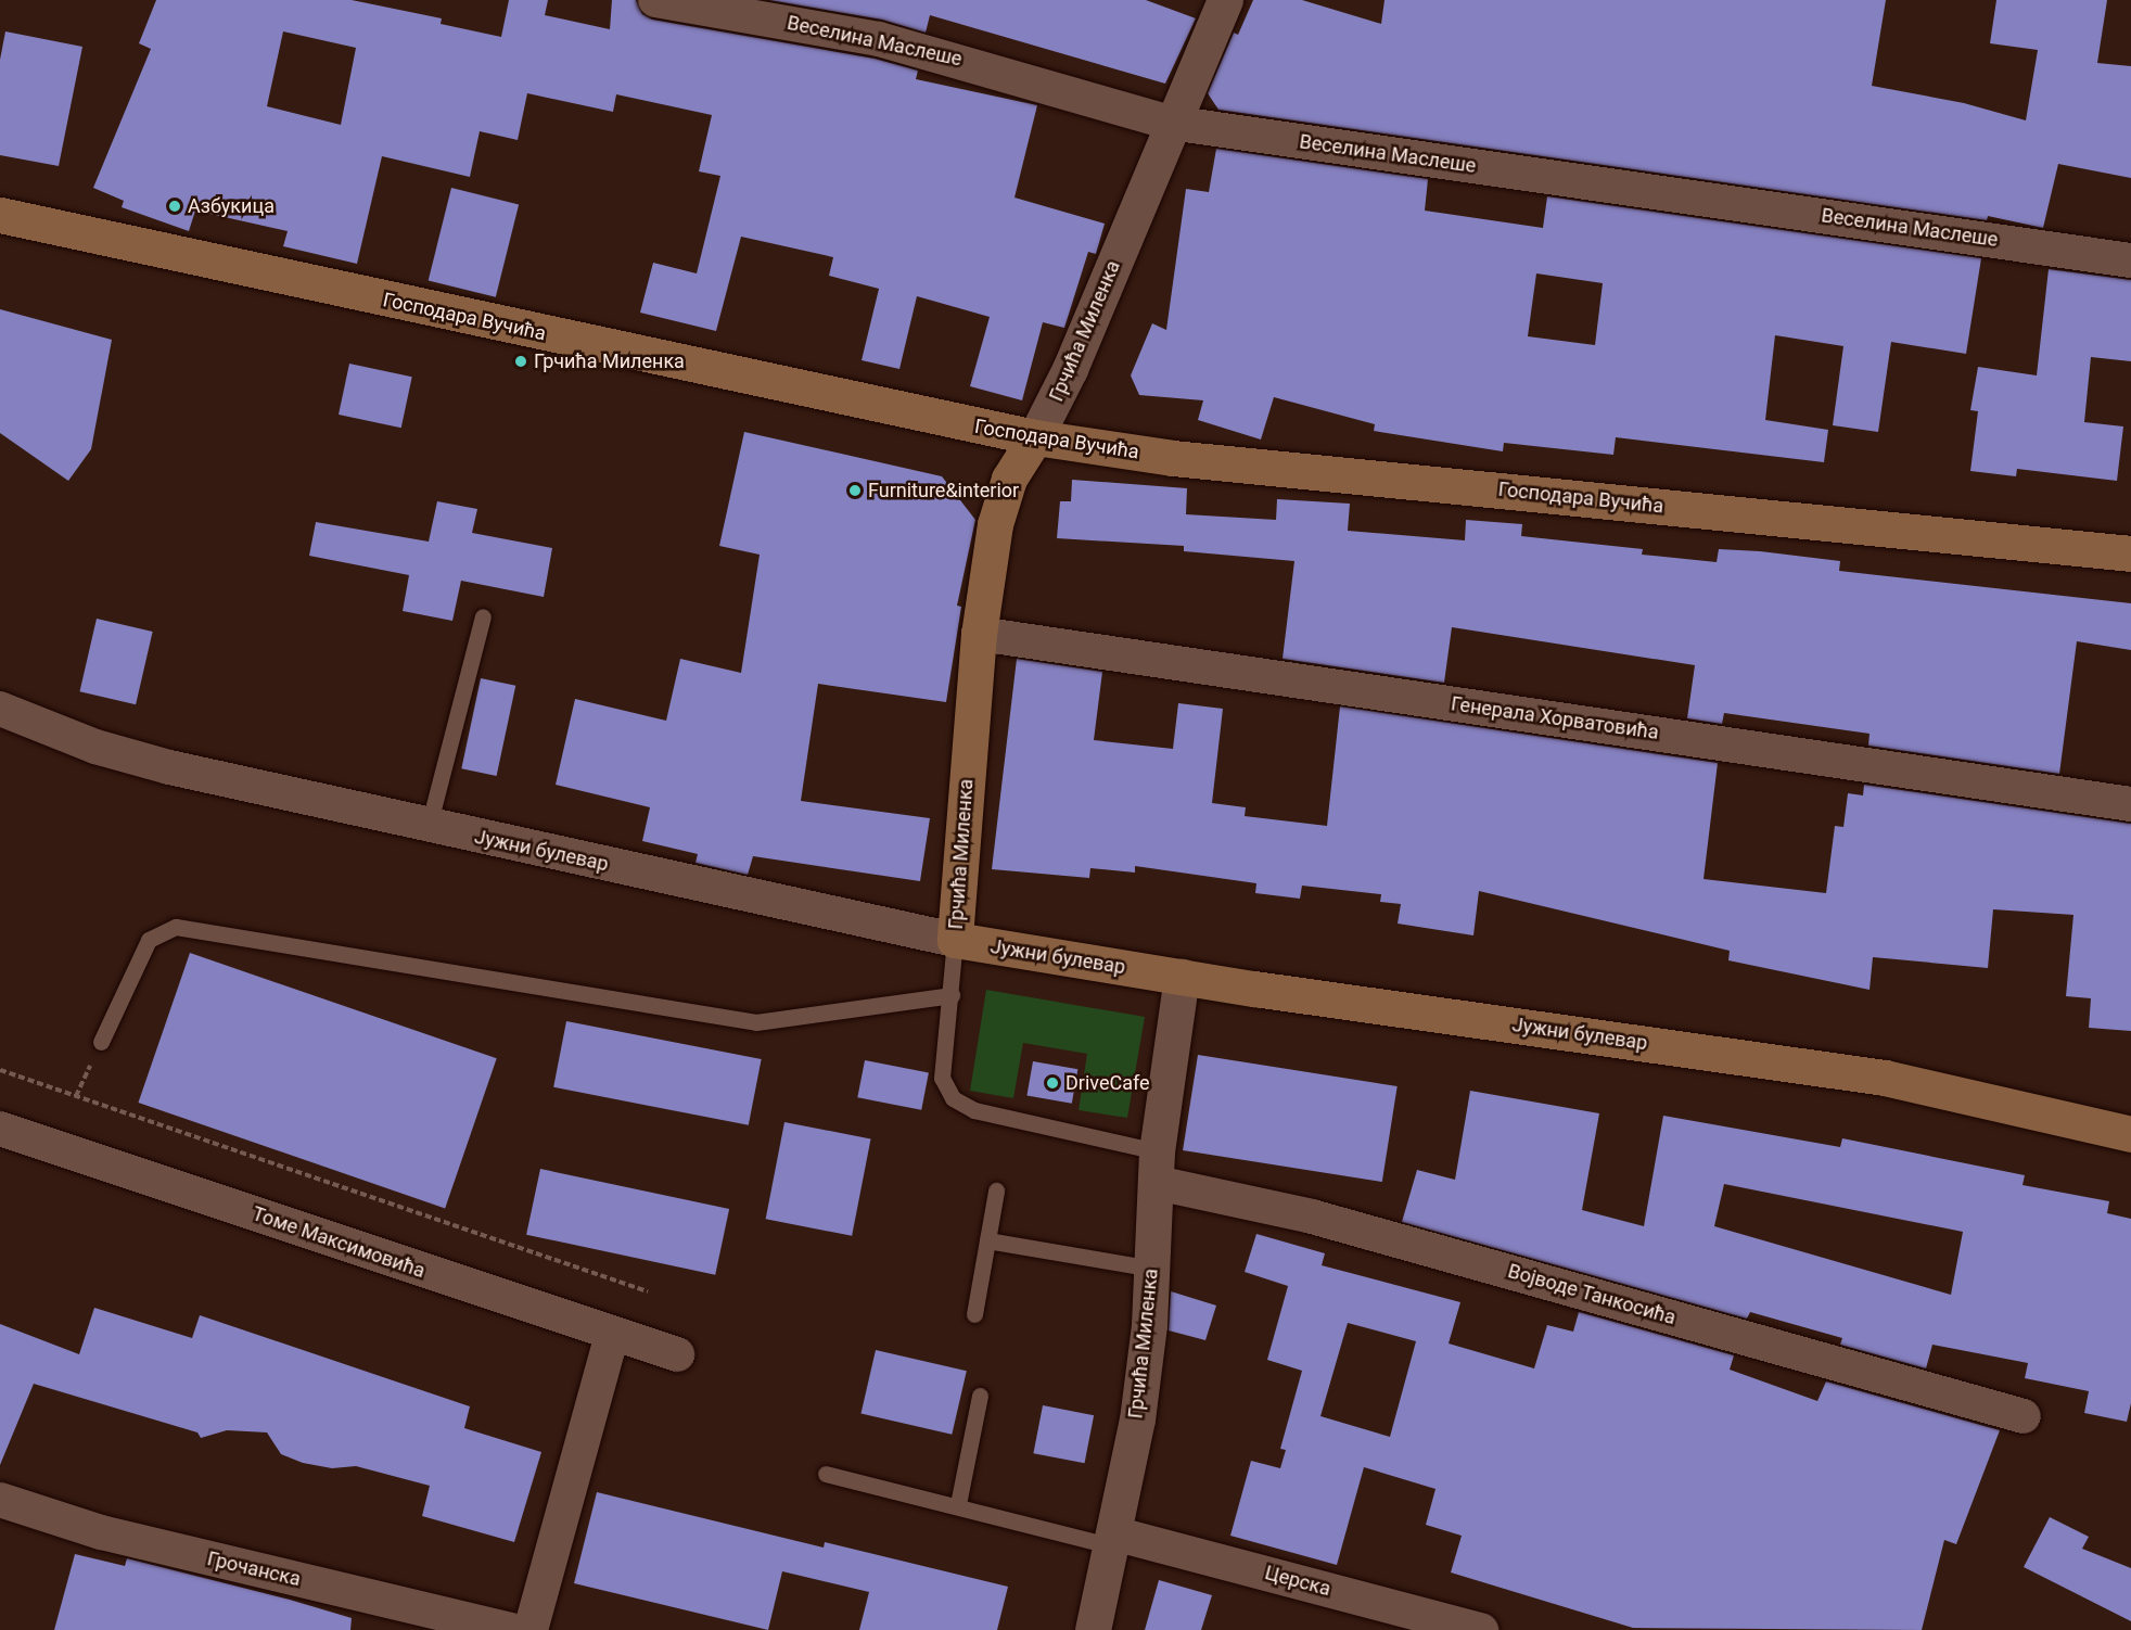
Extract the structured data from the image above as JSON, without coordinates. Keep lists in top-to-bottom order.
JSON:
{
  "streets": {
    "main road": ["Господара Вучића", "Грчића Миленка", "Јужни булевар"],
    "street": [
      "Веселина Маслеше",
      "Генерала Хорватовића",
      "Томе Максимовића",
      "Војводе Танкосића",
      "Грочанска",
      "Церска"
    ]
  },
  "crossings": [
    ["Веселина Маслеше", "Грчића Миленка"],
    ["Господара Вучића", "Грчића Миленка"],
    ["Грчића Миленка", "Генерала Хорватовића"],
    ["Грчића Миленка", "Јужни булевар"],
    ["Грчића Миленка", "Војводе Танкосића"],
    ["Грчића Миленка", "Церска"]
  ],
  "places": [
    "Азбукица",
    "Грчића Миленка",
    "Furniture&interior",
    "DriveCafe"
  ]
}
